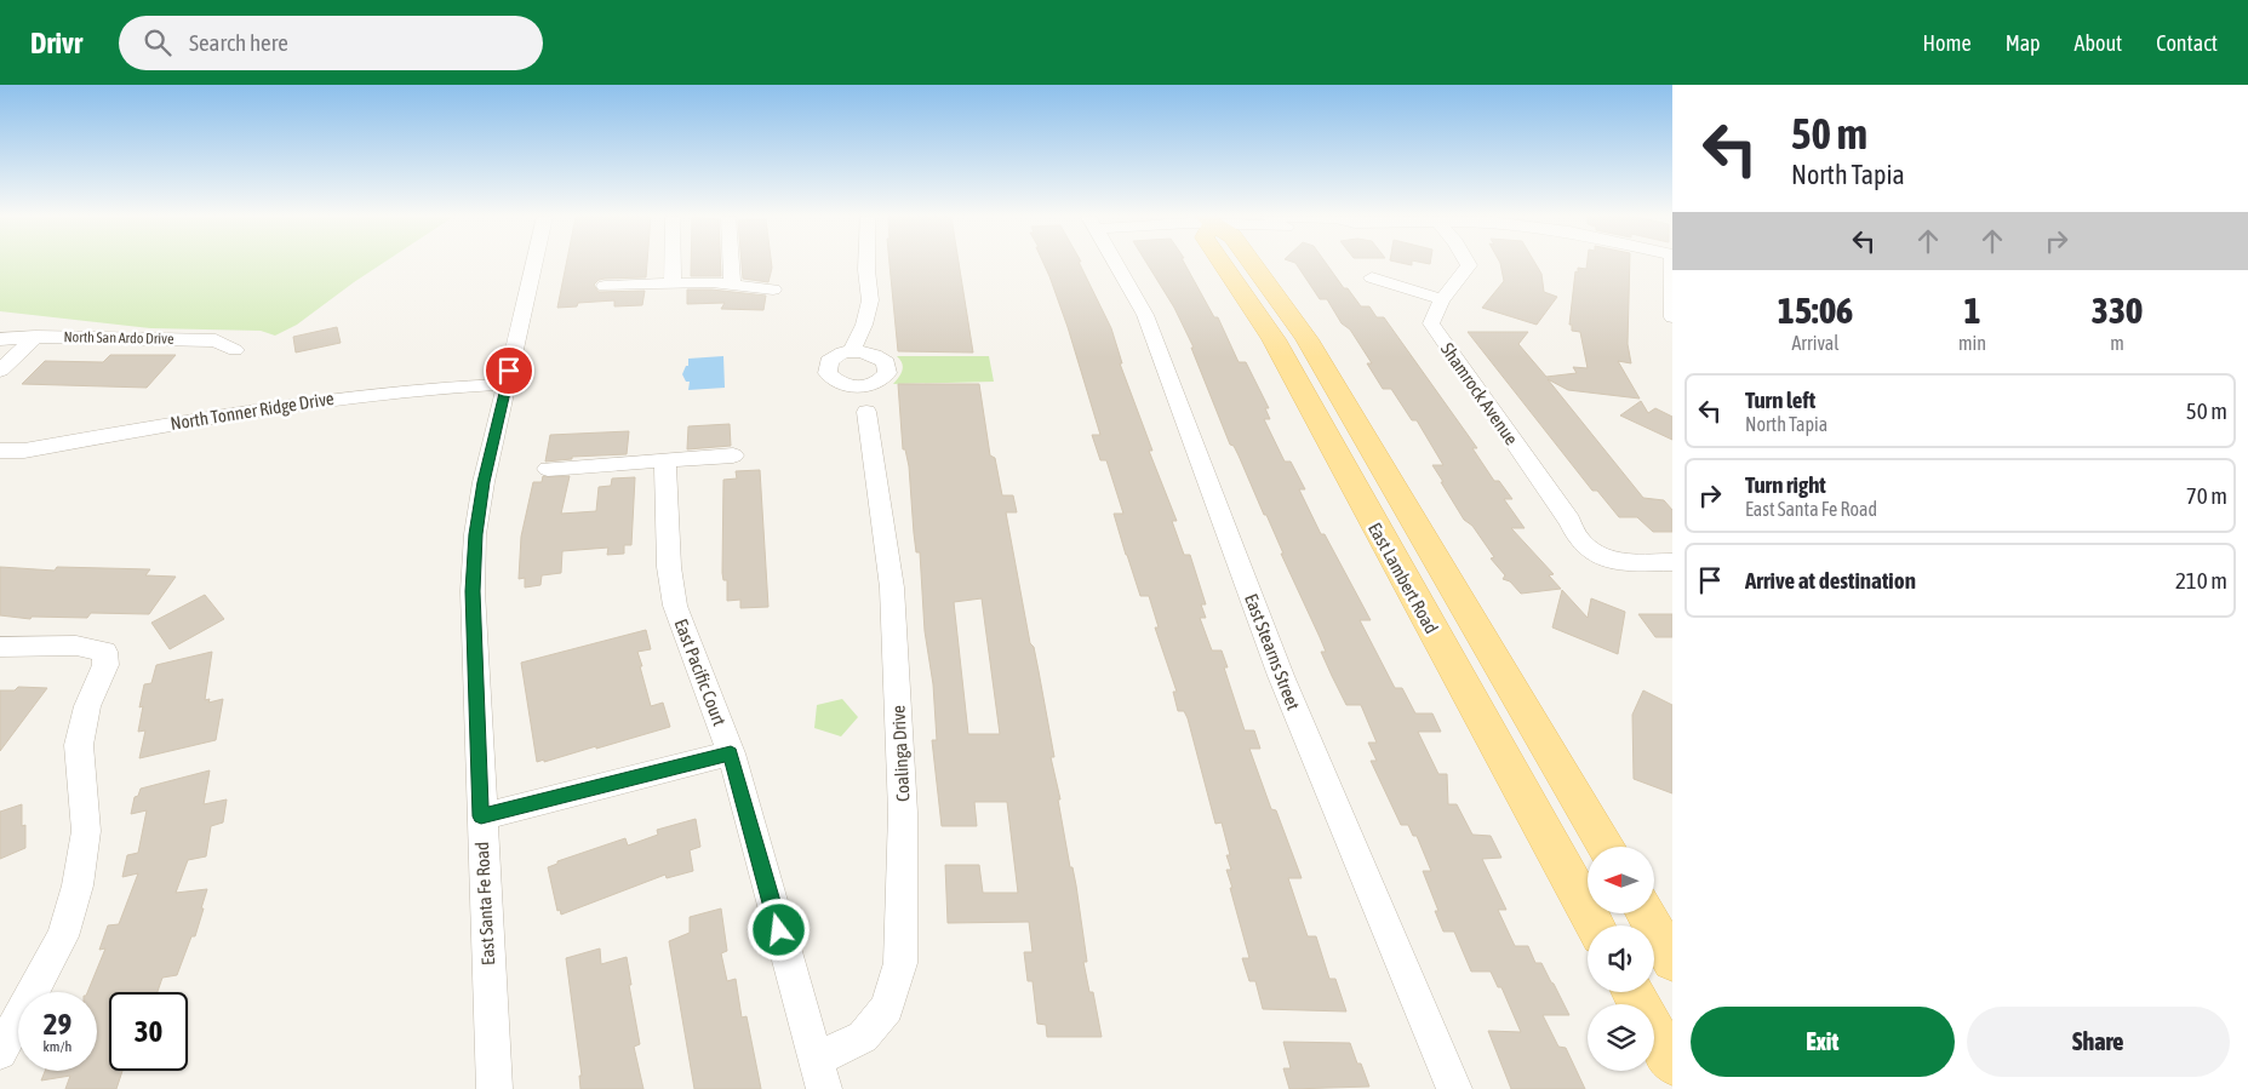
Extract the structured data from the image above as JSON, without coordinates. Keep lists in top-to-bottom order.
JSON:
{
  "streets": {
    "main road": ["East Lambert Road"],
    "street": [
      "North San Ardo Drive",
      "Shamrock Avenue",
      "North Tonner Ridge Drive",
      "East Stearns Street",
      "East Pacific Court",
      "Coalinga Drive",
      "East Santa Fe Road"
    ]
  },
  "crossings": [
    ["North Tonner Ridge Drive", "East Santa Fe Road"],
    ["East Pacific Court", "Coalinga Drive"]
  ],
  "north": "left",
  "page": {
    "header": "Drivr",
    "search": "Search here",
    "nav": [
      "Home",
      "Map",
      "About",
      "Contact"
    ],
    "turn": ["50 m", "North Tapia"],
    "eta": [
      "15:06",
      "Arrival",
      "1",
      "min",
      "330",
      "m"
    ],
    "list": [
      {
        "name": "Turn left",
        "note": "North Tapia",
        "value": "50 m"
      },
      {
        "name": "Turn right",
        "note": "East Santa Fe Road",
        "value": "70 m"
      },
      {
        "name": "Arrive at destination",
        "value": "210 m"
      }
    ],
    "speed": "29 km/h",
    "limit": "30",
    "buttons": ["Exit", "Share"]
  }
}
